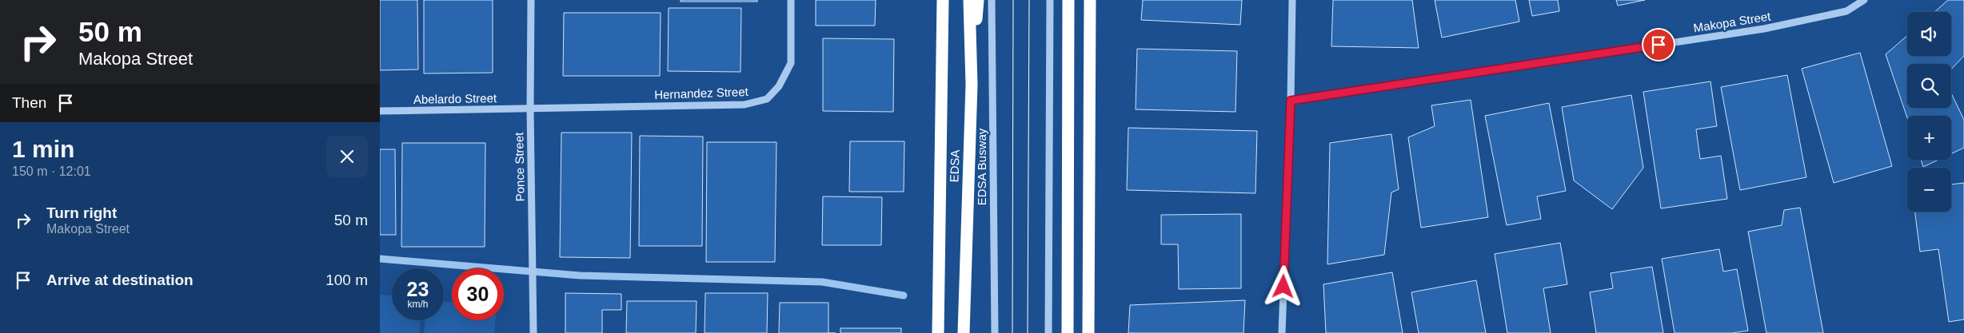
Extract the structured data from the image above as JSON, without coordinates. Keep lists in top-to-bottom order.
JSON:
{
  "streets": {
    "highway": ["EDSA"],
    "street": [
      "Makopa Street",
      "Hernandez Street",
      "Abelardo Street",
      "Ponce Street",
      "EDSA Busway"
    ]
  },
  "crossings": [
    ["Hernandez Street", "Abelardo Street"],
    ["Hernandez Street", "Ponce Street"],
    ["Abelardo Street", "Ponce Street"]
  ],
  "page": {
    "turn": ["50 m", "Makopa Street"],
    "map_buttons": ["+", "−"],
    "then": "Then",
    "heading": ["1 min", "150 m · 12:01"],
    "list": [
      {
        "name": "Turn right",
        "note": "Makopa Street",
        "value": "50 m"
      },
      {
        "name": "Arrive at destination",
        "value": "100 m"
      }
    ],
    "speed": "23 km/h",
    "limit": "30"
  }
}
